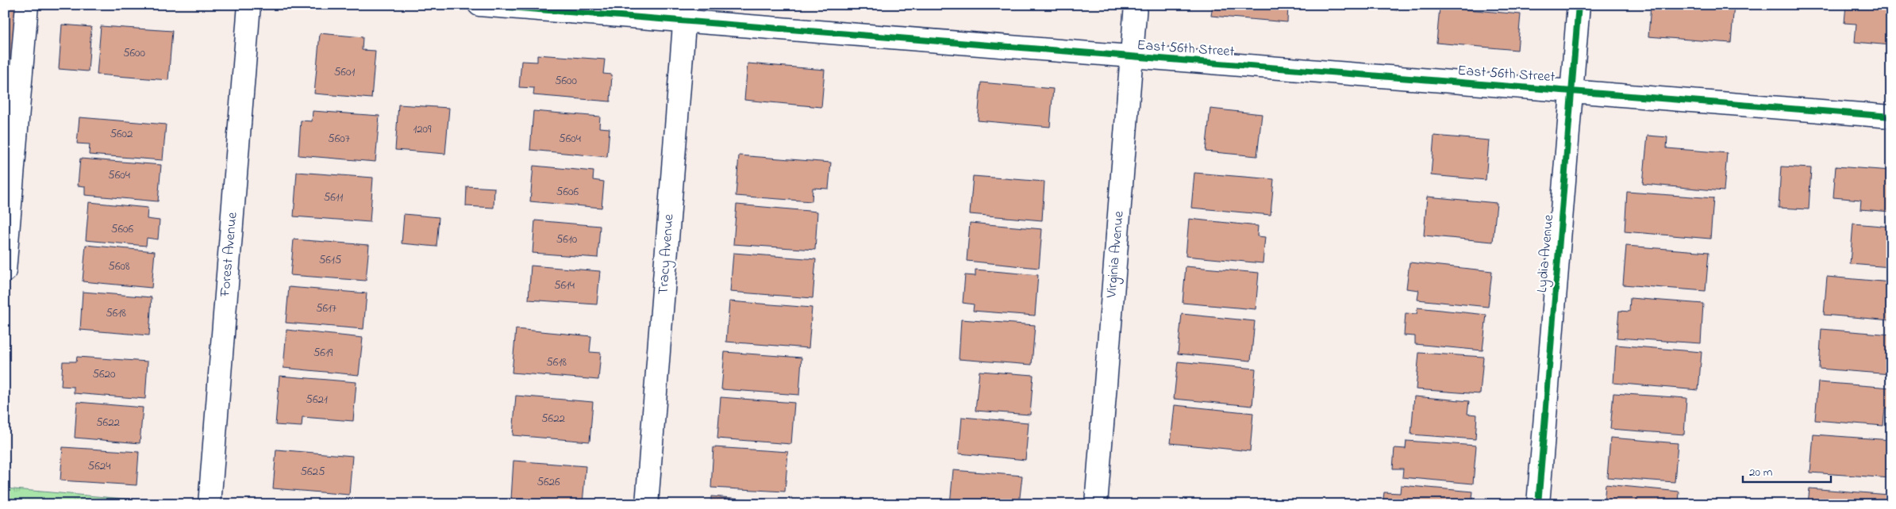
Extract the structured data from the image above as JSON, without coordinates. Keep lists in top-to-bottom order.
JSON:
{
  "streets": {
    "street": [
      "East 56th Street",
      "Lydia Avenue",
      "Forest Avenue",
      "Tracy Avenue",
      "Virginia Avenue"
    ]
  },
  "crossings": [
    ["East 56th Street", "Lydia Avenue"],
    ["East 56th Street", "Tracy Avenue"],
    ["East 56th Street", "Virginia Avenue"]
  ],
  "house_numbers": [
    "5600",
    "5601",
    "5600",
    "1209",
    "5602",
    "5607",
    "5604",
    "5604",
    "5606",
    "5611",
    "5606",
    "5610",
    "5615",
    "5608",
    "5614",
    "5617",
    "5618",
    "5619",
    "5618",
    "5620",
    "5621",
    "5622",
    "5622",
    "5624",
    "5625",
    "5626"
  ],
  "scale_bar": "20 m"
}
